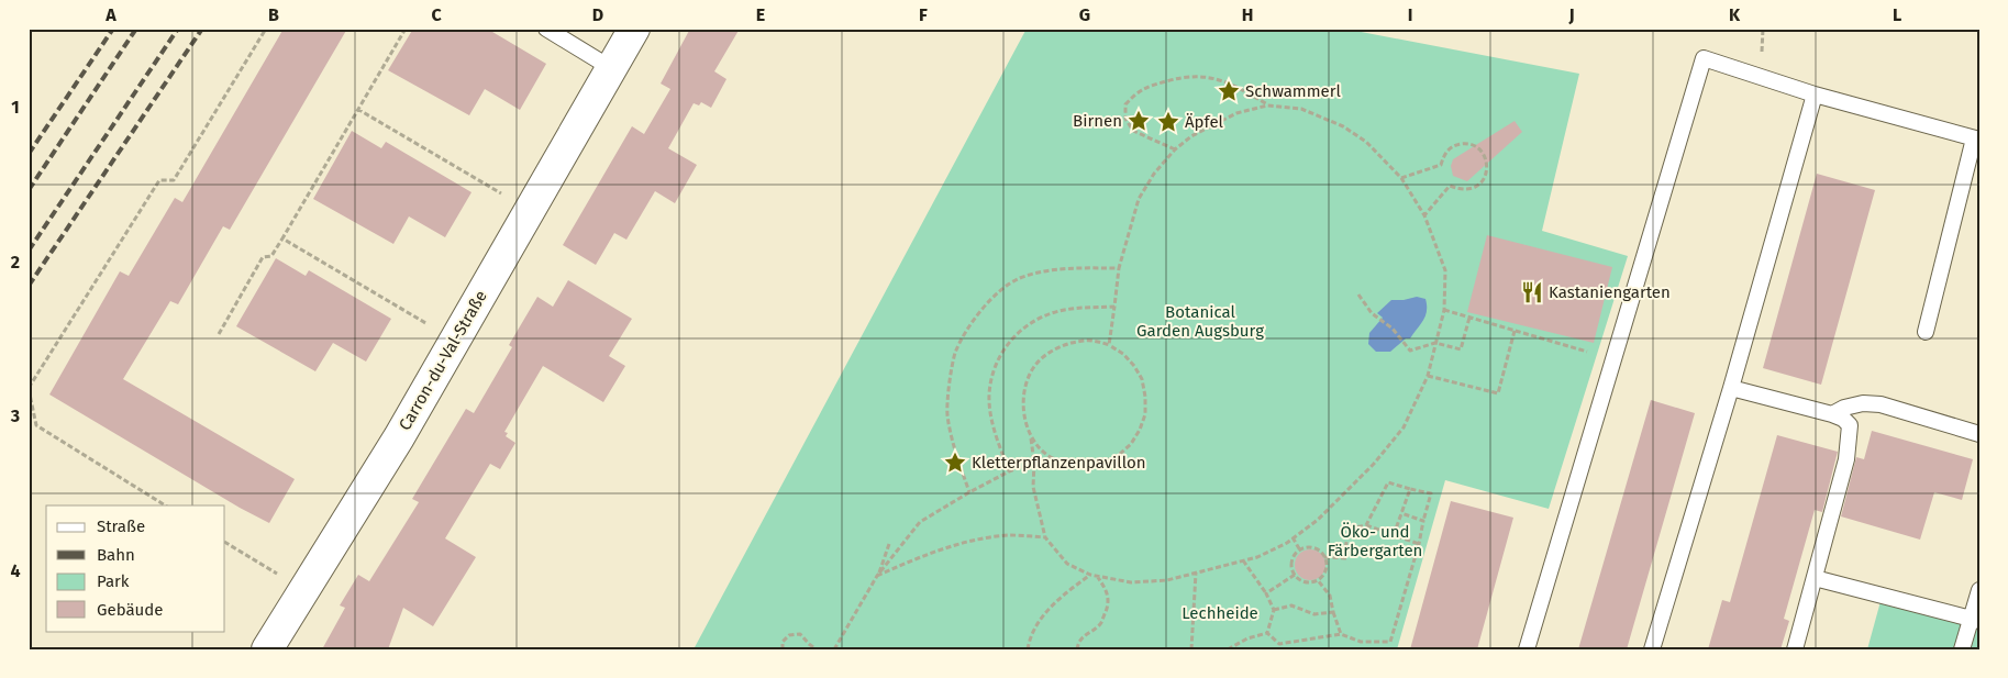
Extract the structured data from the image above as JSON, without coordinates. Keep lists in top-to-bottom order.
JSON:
{
  "streets": {
    "street": ["Carron-du-Val-Straße"]
  },
  "parks": ["Botanical Garden Augsburg", "Öko- und Färbergarten", "Lechheide"],
  "places": {
    "place": [
      "Schwammerl",
      "Birnen",
      "Äpfel",
      "Kletterpflanzenpavillon"
    ],
    "restaurant": ["Kastaniengarten"]
  },
  "legend": [
    "Straße",
    "Bahn",
    "Park",
    "Gebäude"
  ],
  "grid": {
    "columns": [
      "A",
      "B",
      "C",
      "D",
      "E",
      "F",
      "G",
      "H",
      "I",
      "J",
      "K",
      "L"
    ],
    "rows": [
      "1",
      "2",
      "3",
      "4"
    ]
  }
}
